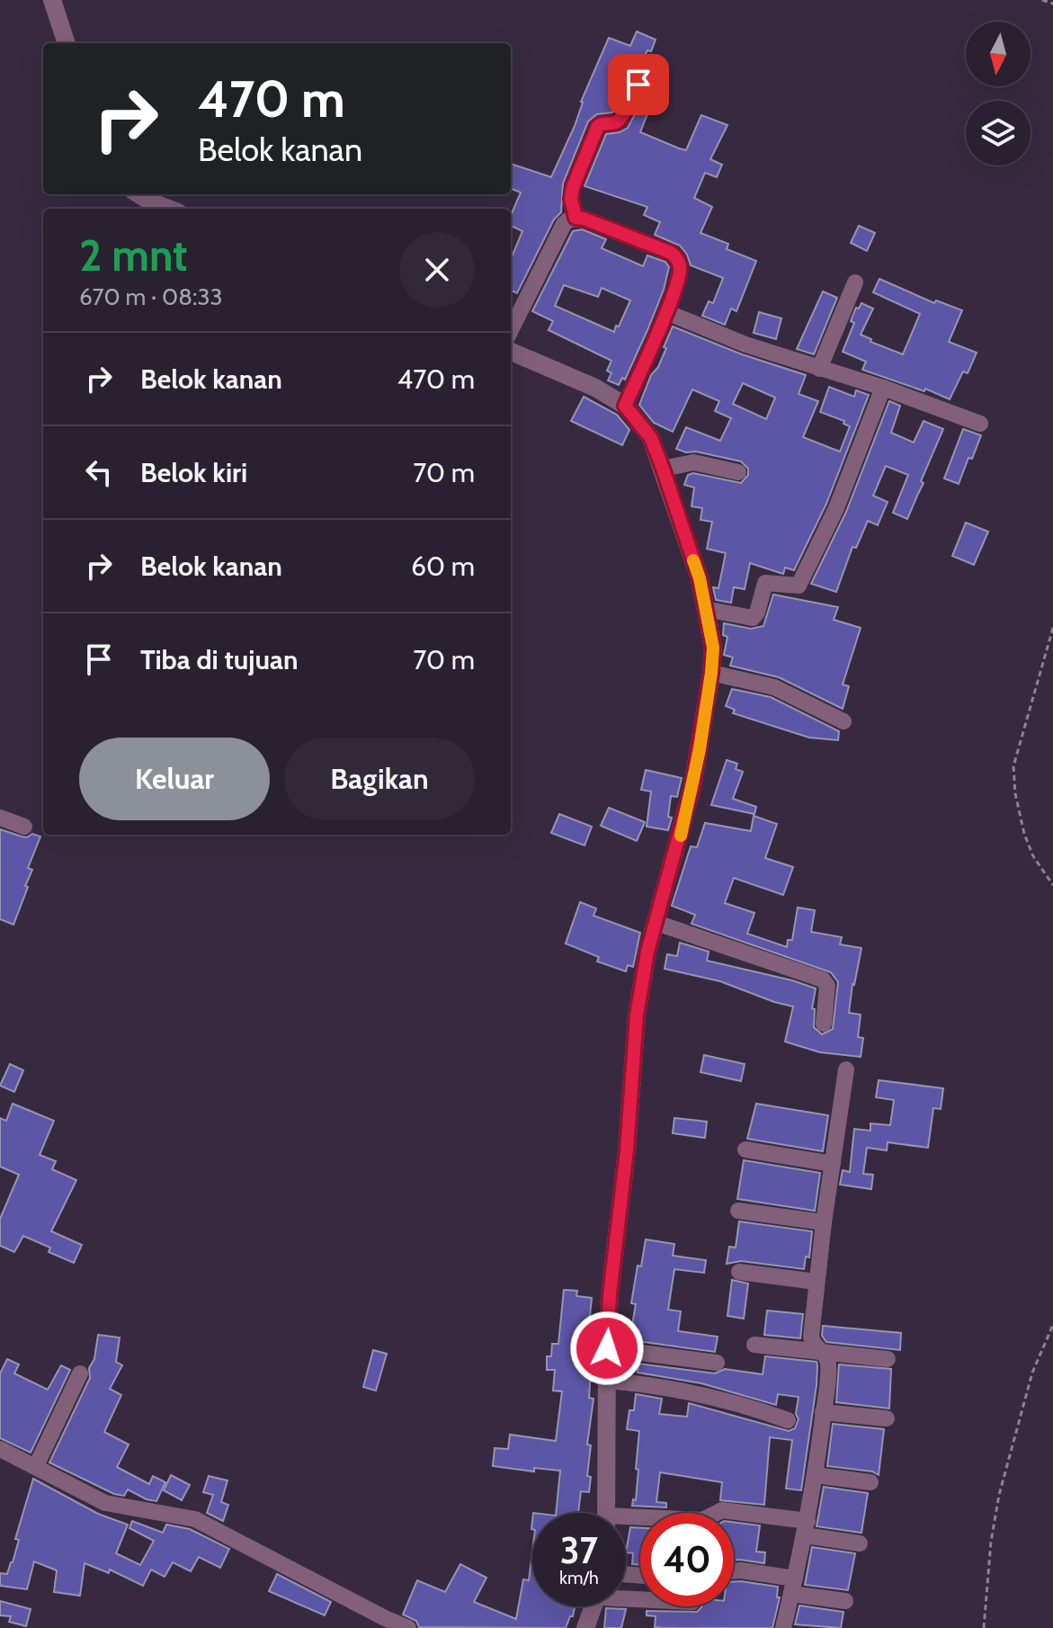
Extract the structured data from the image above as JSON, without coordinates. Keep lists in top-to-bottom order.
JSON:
{
  "north": "bottom",
  "page": {
    "turn": ["470 m", "Belok kanan"],
    "heading": ["2 mnt", "670 m · 08:33"],
    "list": [
      {
        "name": "Belok kanan",
        "value": "470 m"
      },
      {
        "name": "Belok kiri",
        "value": "70 m"
      },
      {
        "name": "Belok kanan",
        "value": "60 m"
      },
      {
        "name": "Tiba di tujuan",
        "value": "70 m"
      }
    ],
    "buttons": ["Keluar", "Bagikan"],
    "speed": "37 km/h",
    "limit": "40"
  }
}
